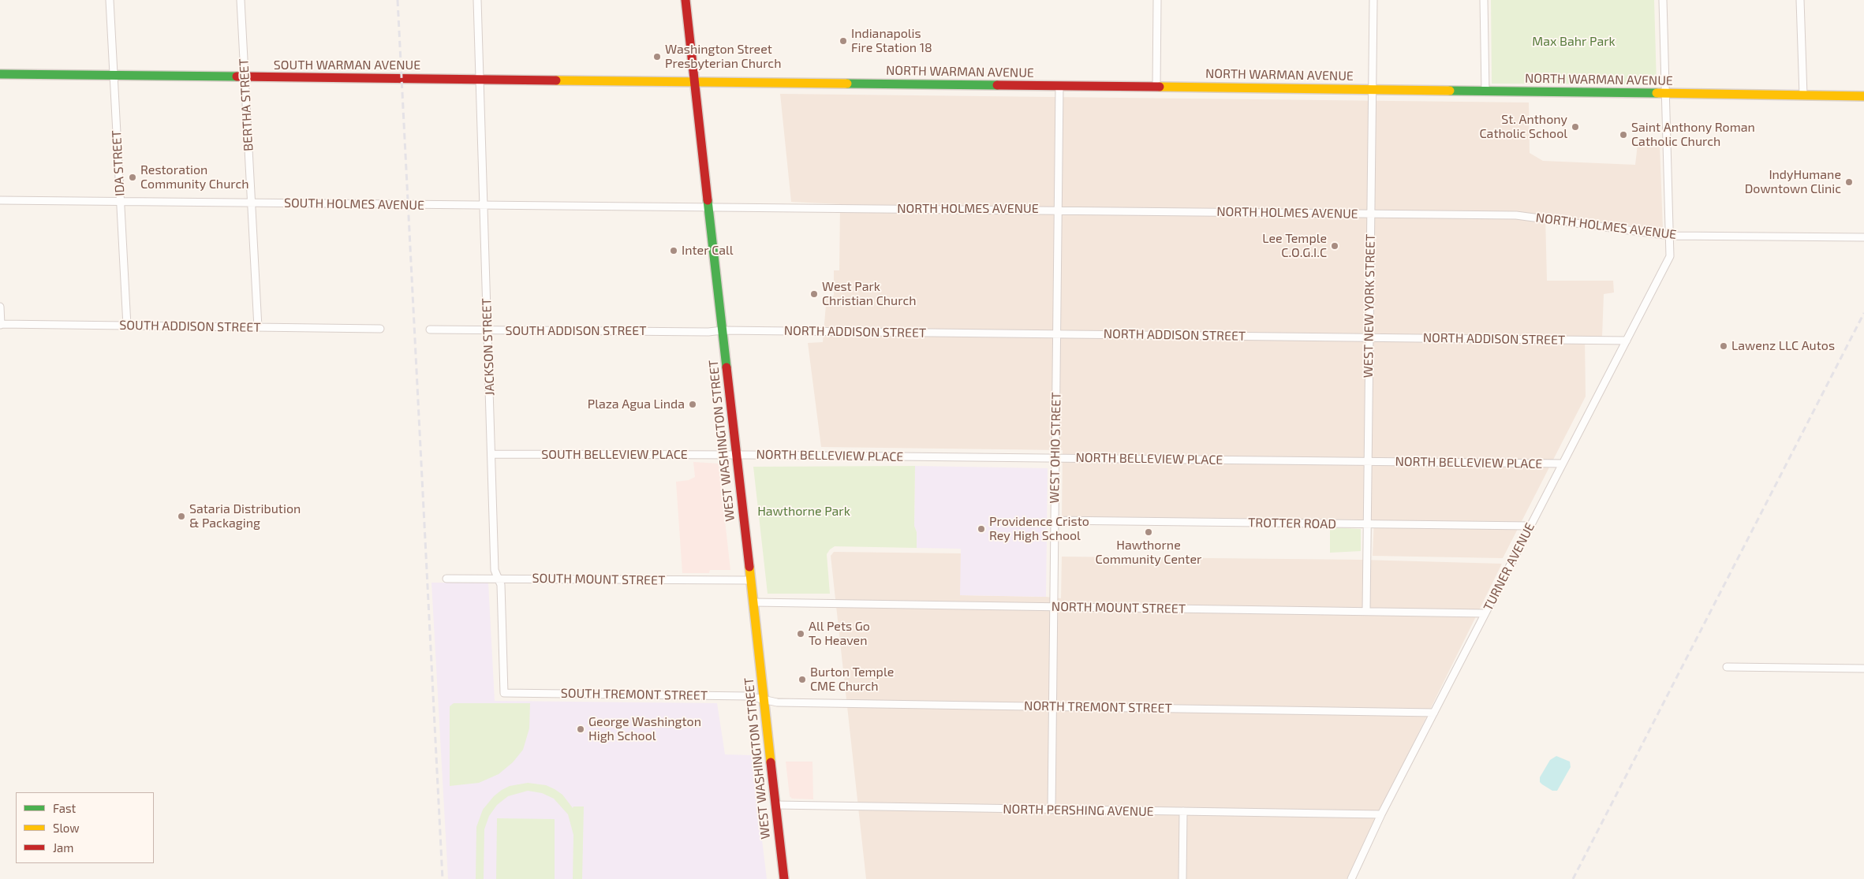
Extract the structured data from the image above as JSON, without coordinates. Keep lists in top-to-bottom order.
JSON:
{
  "streets": {
    "main road": ["SOUTH WARMAN AVENUE", "NORTH WARMAN AVENUE", "WEST WASHINGTON STREET"],
    "street": [
      "BERTHA STREET",
      "IDA STREET",
      "SOUTH HOLMES AVENUE",
      "NORTH HOLMES AVENUE",
      "WEST NEW YORK STREET",
      "SOUTH ADDISON STREET",
      "NORTH ADDISON STREET",
      "JACKSON STREET",
      "WEST OHIO STREET",
      "SOUTH BELLEVIEW PLACE",
      "NORTH BELLEVIEW PLACE",
      "TROTTER ROAD",
      "TURNER AVENUE",
      "SOUTH MOUNT STREET",
      "NORTH MOUNT STREET",
      "SOUTH TREMONT STREET",
      "NORTH TREMONT STREET",
      "NORTH PERSHING AVENUE"
    ]
  },
  "crossings": [
    ["SOUTH WARMAN AVENUE", "NORTH WARMAN AVENUE"],
    ["SOUTH WARMAN AVENUE", "BERTHA STREET"],
    ["SOUTH WARMAN AVENUE", "IDA STREET"],
    ["SOUTH WARMAN AVENUE", "JACKSON STREET"],
    ["SOUTH WARMAN AVENUE", "WEST WASHINGTON STREET"],
    ["NORTH WARMAN AVENUE", "WEST NEW YORK STREET"],
    ["NORTH WARMAN AVENUE", "WEST WASHINGTON STREET"],
    ["NORTH WARMAN AVENUE", "WEST OHIO STREET"],
    ["BERTHA STREET", "SOUTH HOLMES AVENUE"],
    ["BERTHA STREET", "SOUTH ADDISON STREET"],
    ["IDA STREET", "SOUTH HOLMES AVENUE"],
    ["IDA STREET", "SOUTH ADDISON STREET"],
    ["SOUTH HOLMES AVENUE", "NORTH HOLMES AVENUE"],
    ["SOUTH HOLMES AVENUE", "JACKSON STREET"],
    ["SOUTH HOLMES AVENUE", "WEST WASHINGTON STREET"],
    ["NORTH HOLMES AVENUE", "WEST NEW YORK STREET"],
    ["NORTH HOLMES AVENUE", "WEST WASHINGTON STREET"],
    ["NORTH HOLMES AVENUE", "WEST OHIO STREET"],
    ["NORTH HOLMES AVENUE", "TURNER AVENUE"],
    ["WEST NEW YORK STREET", "NORTH ADDISON STREET"],
    ["WEST NEW YORK STREET", "NORTH BELLEVIEW PLACE"],
    ["WEST NEW YORK STREET", "TROTTER ROAD"],
    ["WEST NEW YORK STREET", "NORTH MOUNT STREET"],
    ["SOUTH ADDISON STREET", "NORTH ADDISON STREET"],
    ["SOUTH ADDISON STREET", "JACKSON STREET"],
    ["SOUTH ADDISON STREET", "WEST WASHINGTON STREET"],
    ["NORTH ADDISON STREET", "WEST WASHINGTON STREET"],
    ["NORTH ADDISON STREET", "WEST OHIO STREET"],
    ["NORTH ADDISON STREET", "TURNER AVENUE"],
    ["JACKSON STREET", "SOUTH BELLEVIEW PLACE"],
    ["JACKSON STREET", "SOUTH MOUNT STREET"],
    ["JACKSON STREET", "SOUTH TREMONT STREET"],
    ["WEST WASHINGTON STREET", "SOUTH BELLEVIEW PLACE"],
    ["WEST WASHINGTON STREET", "NORTH BELLEVIEW PLACE"],
    ["WEST WASHINGTON STREET", "SOUTH MOUNT STREET"],
    ["WEST WASHINGTON STREET", "NORTH MOUNT STREET"],
    ["WEST WASHINGTON STREET", "SOUTH TREMONT STREET"],
    ["WEST WASHINGTON STREET", "NORTH TREMONT STREET"],
    ["WEST WASHINGTON STREET", "NORTH PERSHING AVENUE"],
    ["WEST OHIO STREET", "NORTH BELLEVIEW PLACE"],
    ["WEST OHIO STREET", "TROTTER ROAD"],
    ["WEST OHIO STREET", "NORTH MOUNT STREET"],
    ["WEST OHIO STREET", "NORTH TREMONT STREET"],
    ["WEST OHIO STREET", "NORTH PERSHING AVENUE"],
    ["SOUTH BELLEVIEW PLACE", "NORTH BELLEVIEW PLACE"],
    ["NORTH BELLEVIEW PLACE", "TURNER AVENUE"],
    ["TROTTER ROAD", "TURNER AVENUE"],
    ["TURNER AVENUE", "NORTH MOUNT STREET"],
    ["TURNER AVENUE", "NORTH TREMONT STREET"],
    ["TURNER AVENUE", "NORTH PERSHING AVENUE"],
    ["SOUTH TREMONT STREET", "NORTH TREMONT STREET"]
  ],
  "parks": ["Max Bahr Park", "Hawthorne Park"],
  "places": [
    "Indianapolis Fire Station 18",
    "Washington Street Presbyterian Church",
    "St. Anthony Catholic School",
    "Saint Anthony Roman Catholic Church",
    "Restoration Community Church",
    "IndyHumane Downtown Clinic",
    "Lee Temple C.O.G.I.C",
    "Inter Call",
    "West Park Christian Church",
    "Lawenz LLC Autos",
    "Plaza Agua Linda",
    "Sataria Distribution & Packaging",
    "Providence Cristo Rey High School",
    "Hawthorne Community Center",
    "All Pets Go To Heaven",
    "Burton Temple CME Church",
    "George Washington High School"
  ],
  "legend": ["Fast", "Slow", "Jam"]
}
